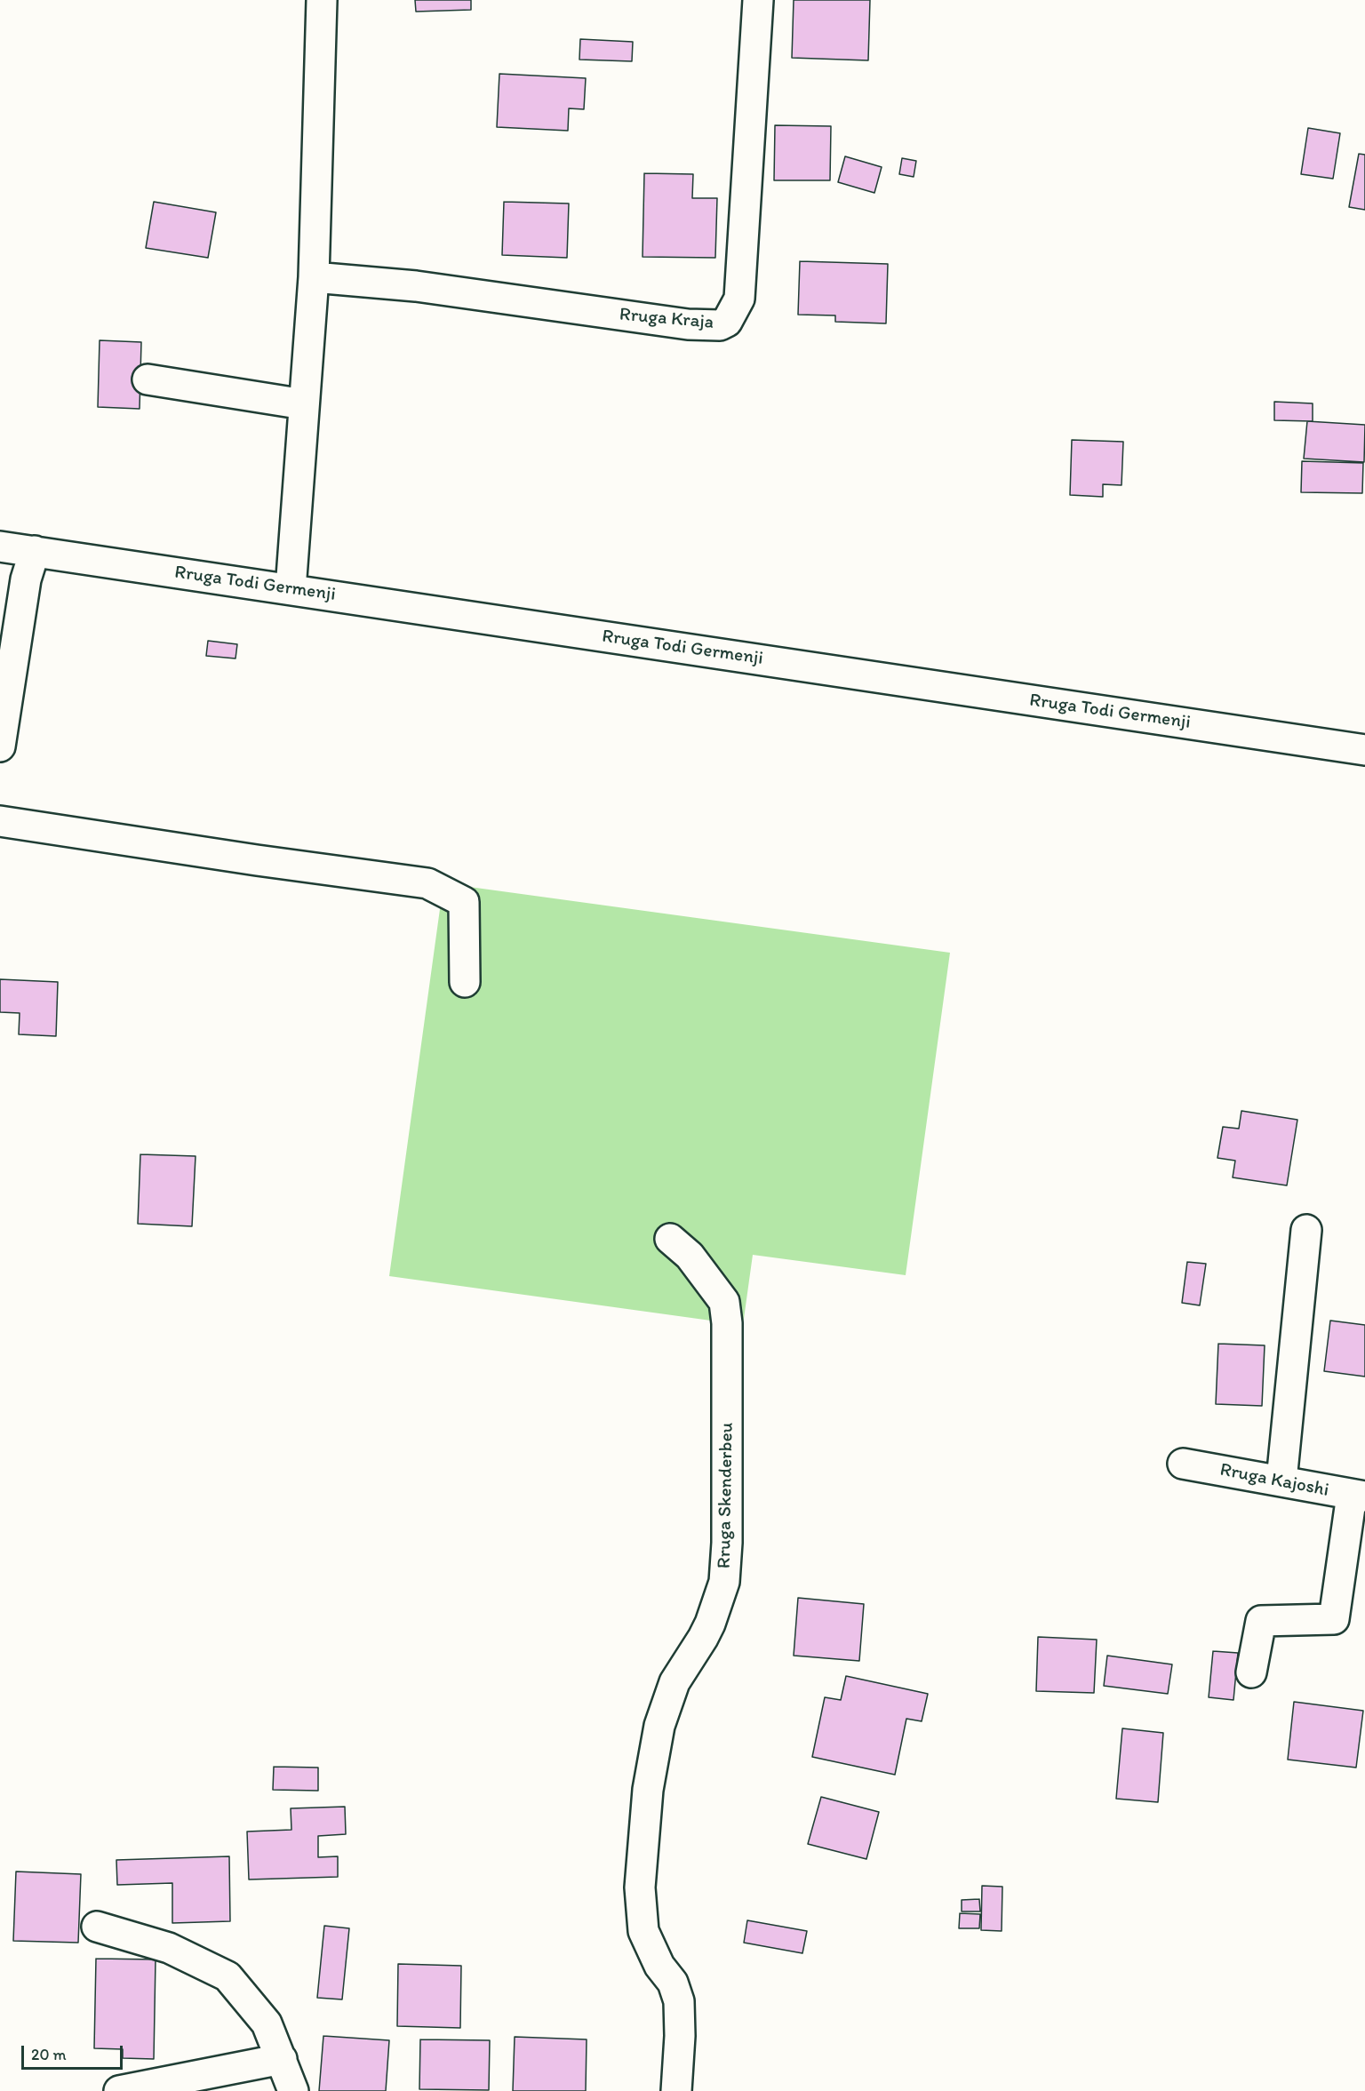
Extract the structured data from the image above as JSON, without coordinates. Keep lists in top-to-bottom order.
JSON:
{
  "streets": {
    "street": [
      "Rruga Kraja",
      "Rruga Todi Germenji",
      "Rruga Kajoshi",
      "Rruga Skenderbeu"
    ]
  },
  "scale_bar": "20 m"
}
